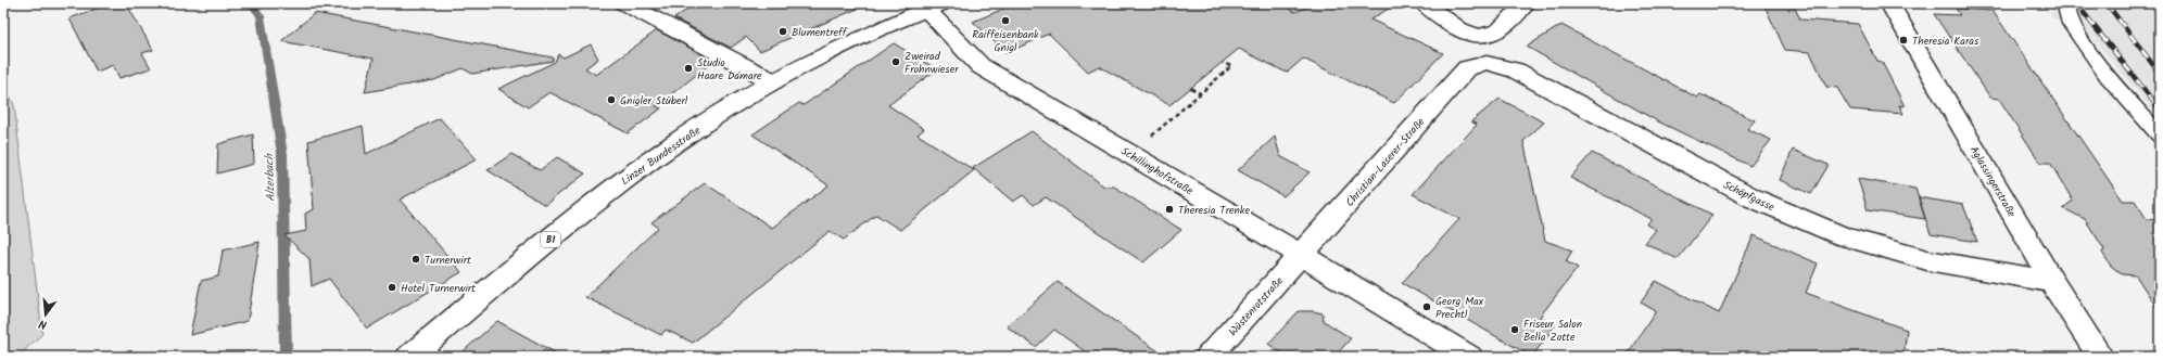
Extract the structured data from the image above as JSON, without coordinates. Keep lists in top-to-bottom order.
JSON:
{
  "streets": {
    "street": [
      "Linzer Bundesstraße",
      "Christian-Laserer-Straße",
      "Schillinghofstraße",
      "Aglassingerstraße",
      "Schöpfgasse",
      "B1",
      "Wüstenrotstraße"
    ]
  },
  "crossings": [
    ["Linzer Bundesstraße", "Schillinghofstraße"],
    ["Christian-Laserer-Straße", "Schillinghofstraße"],
    ["Christian-Laserer-Straße", "Schöpfgasse"],
    ["Christian-Laserer-Straße", "Wüstenrotstraße"],
    ["Schillinghofstraße", "Wüstenrotstraße"],
    ["Aglassingerstraße", "Schöpfgasse"]
  ],
  "water": ["Alterbach"],
  "places": [
    "Raiffeisenbank Gnigl",
    "Blumentreff",
    "Theresia Karas",
    "Zweirad Frohnwieser",
    "Studio Haare Dámare",
    "Gnigler Stüberl",
    "Theresia Trenke",
    "Turnerwirt",
    "Hotel Turnerwirt",
    "Georg Max Prechtl",
    "Friseur Salon Bella Zotte"
  ],
  "north": "bottom"
}
